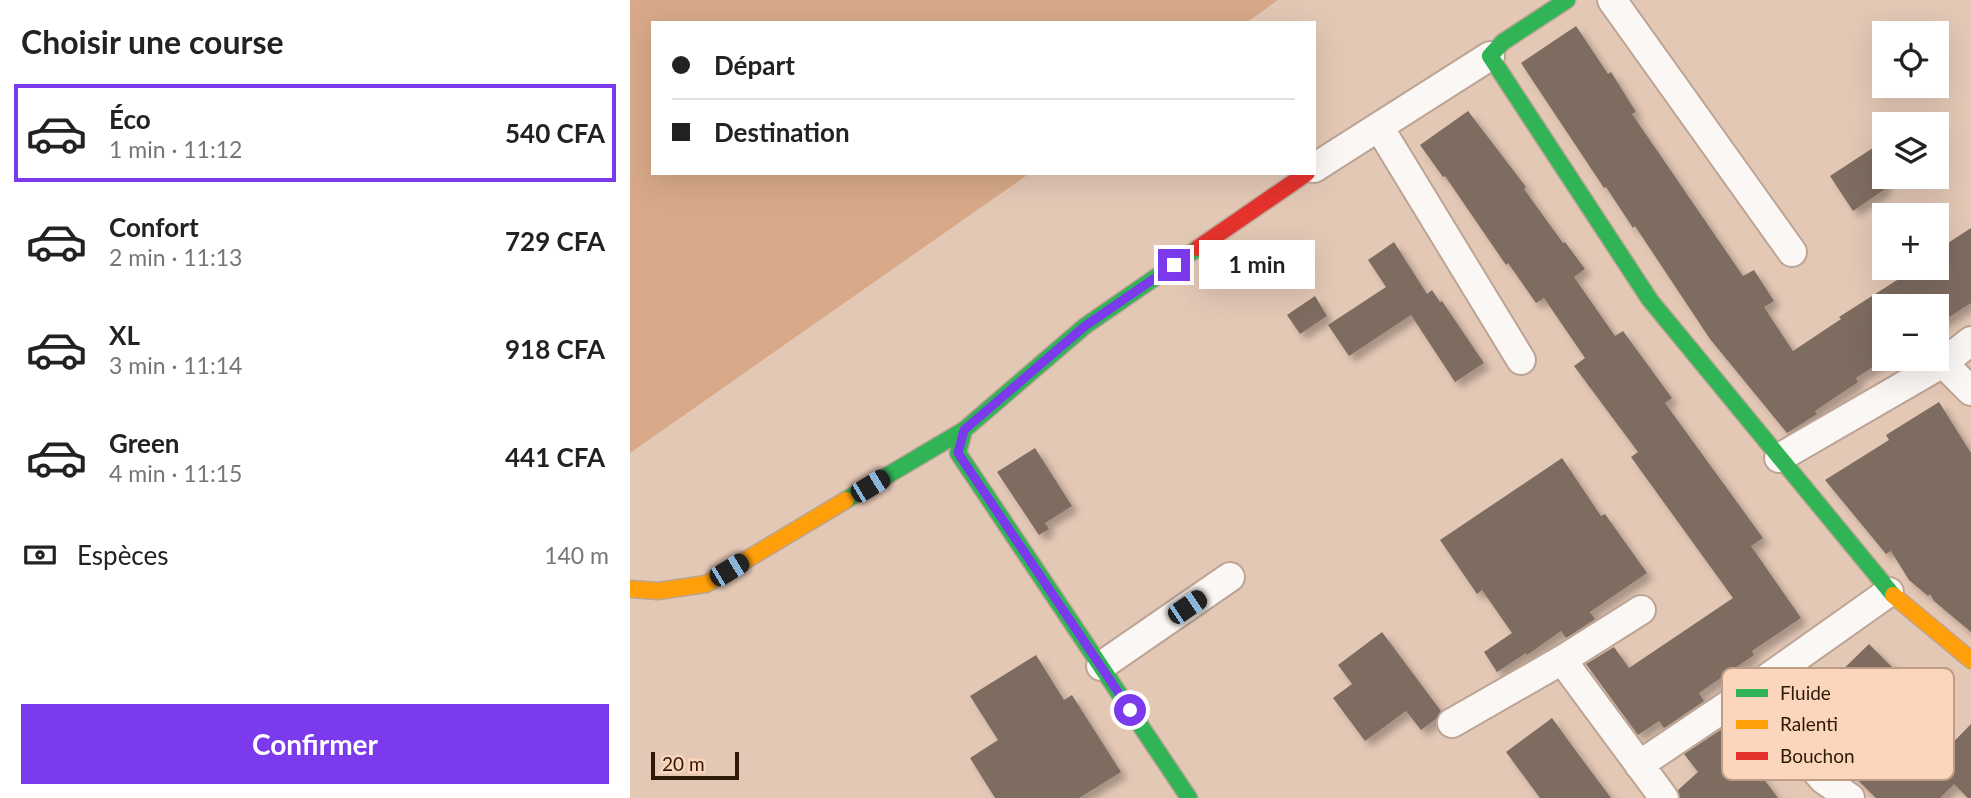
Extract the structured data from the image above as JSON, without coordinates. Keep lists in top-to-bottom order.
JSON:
{
  "legend": ["Fluide", "Ralenti", "Bouchon"],
  "scale_bar": "20 m",
  "page": {
    "heading": "Choisir une course",
    "map_buttons": ["+", "−"],
    "banner": ["Départ", "Destination"],
    "list": [
      {
        "name": "Éco",
        "note": "1 min · 11:12",
        "value": "540 CFA"
      },
      {
        "name": "Confort",
        "note": "2 min · 11:13",
        "value": "729 CFA"
      },
      {
        "name": "XL",
        "note": "3 min · 11:14",
        "value": "918 CFA"
      },
      {
        "name": "Green",
        "note": "4 min · 11:15",
        "value": "441 CFA"
      }
    ],
    "bubble": "1 min",
    "pay": ["Espèces", "140 m"],
    "buttons": "Confirmer",
    "scale": "20 m"
  }
}
